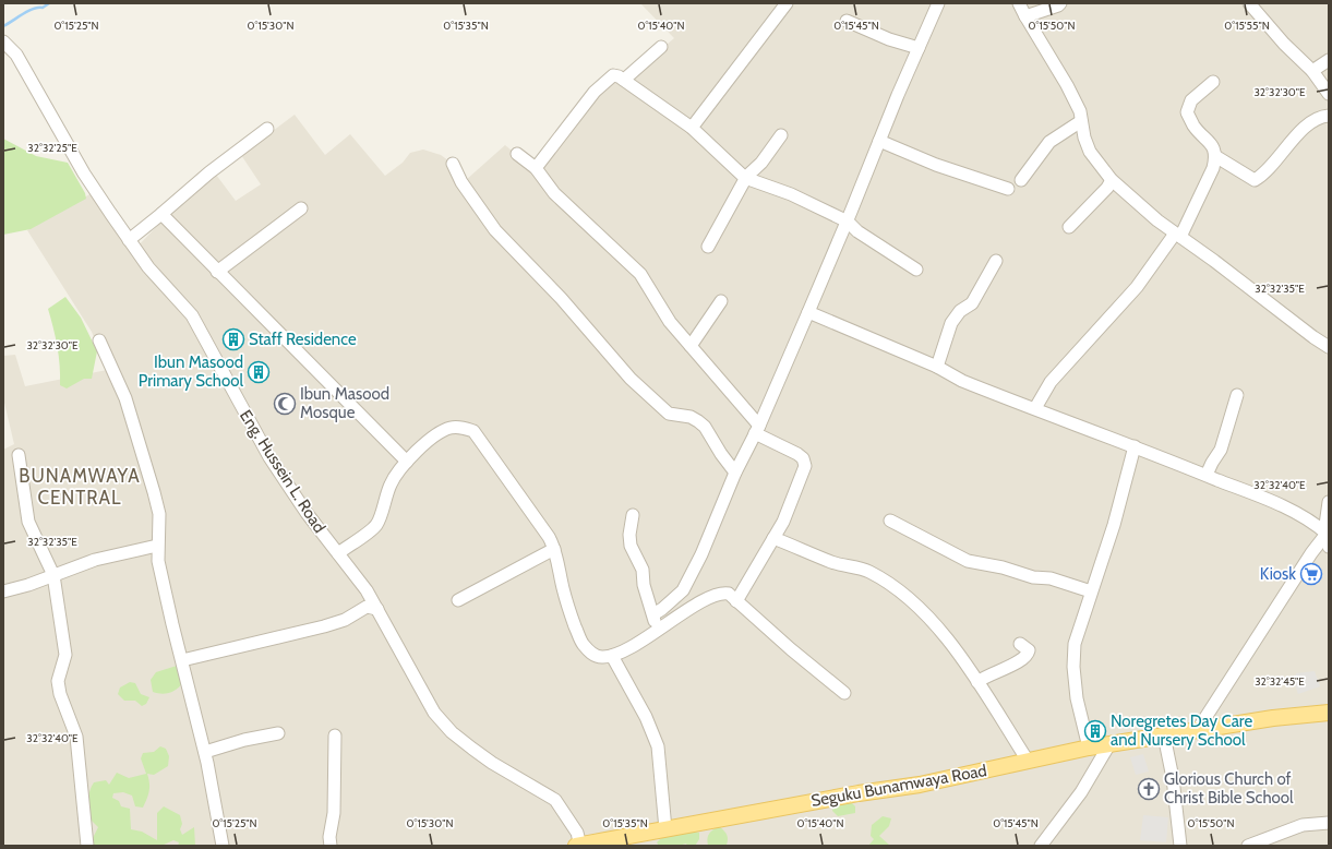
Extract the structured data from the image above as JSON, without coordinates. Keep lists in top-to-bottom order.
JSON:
{
  "streets": {
    "main road": ["Seguku Bunamwaya Road"],
    "street": ["Eng. Hussein L. Road"]
  },
  "crossings": [
    ["Eng. Hussein L. Road", "Seguku Bunamwaya Road"]
  ],
  "districts": ["BUNAMWAYA CENTRAL"],
  "places": {
    "building": ["Staff Residence", "Ibun Masood Primary School", "Noregretes Day Care and Nursery School"],
    "mosque": ["Ibun Masood Mosque"],
    "supermarket": ["Kiosk"],
    "church": ["Glorious Church of Christ Bible School"]
  },
  "coordinates": [
    "0°15'25\"N",
    "0°15'30\"N",
    "0°15'35\"N",
    "0°15'40\"N",
    "0°15'45\"N",
    "0°15'50\"N",
    "0°15'55\"N",
    "32°32'30\"E",
    "32°32'25\"E",
    "32°32'35\"E",
    "32°32'40\"E",
    "32°32'45\"E"
  ]
}
